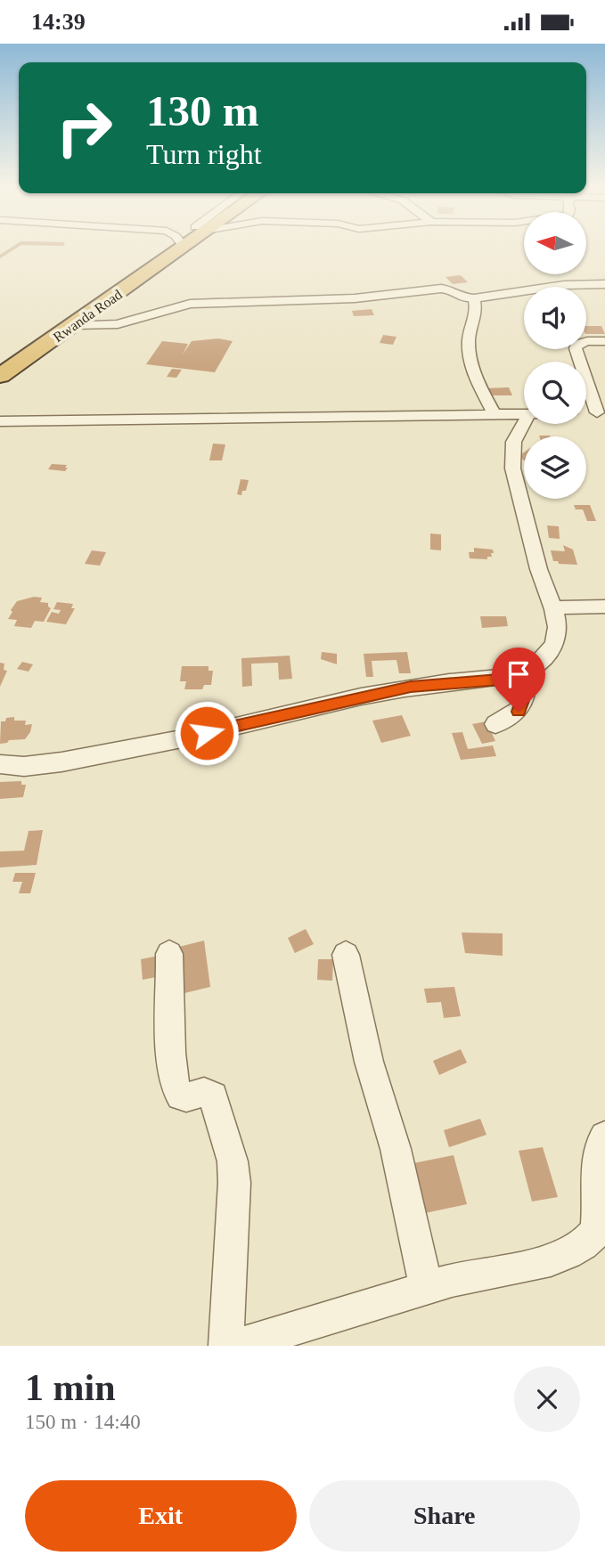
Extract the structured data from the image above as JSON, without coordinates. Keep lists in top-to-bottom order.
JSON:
{
  "streets": {
    "highway": ["Rwanda Road"]
  },
  "north": "left",
  "page": {
    "status": "14:39",
    "turn": ["130 m", "Turn right"],
    "heading": ["1 min", "150 m · 14:40"],
    "buttons": ["Exit", "Share"]
  }
}
